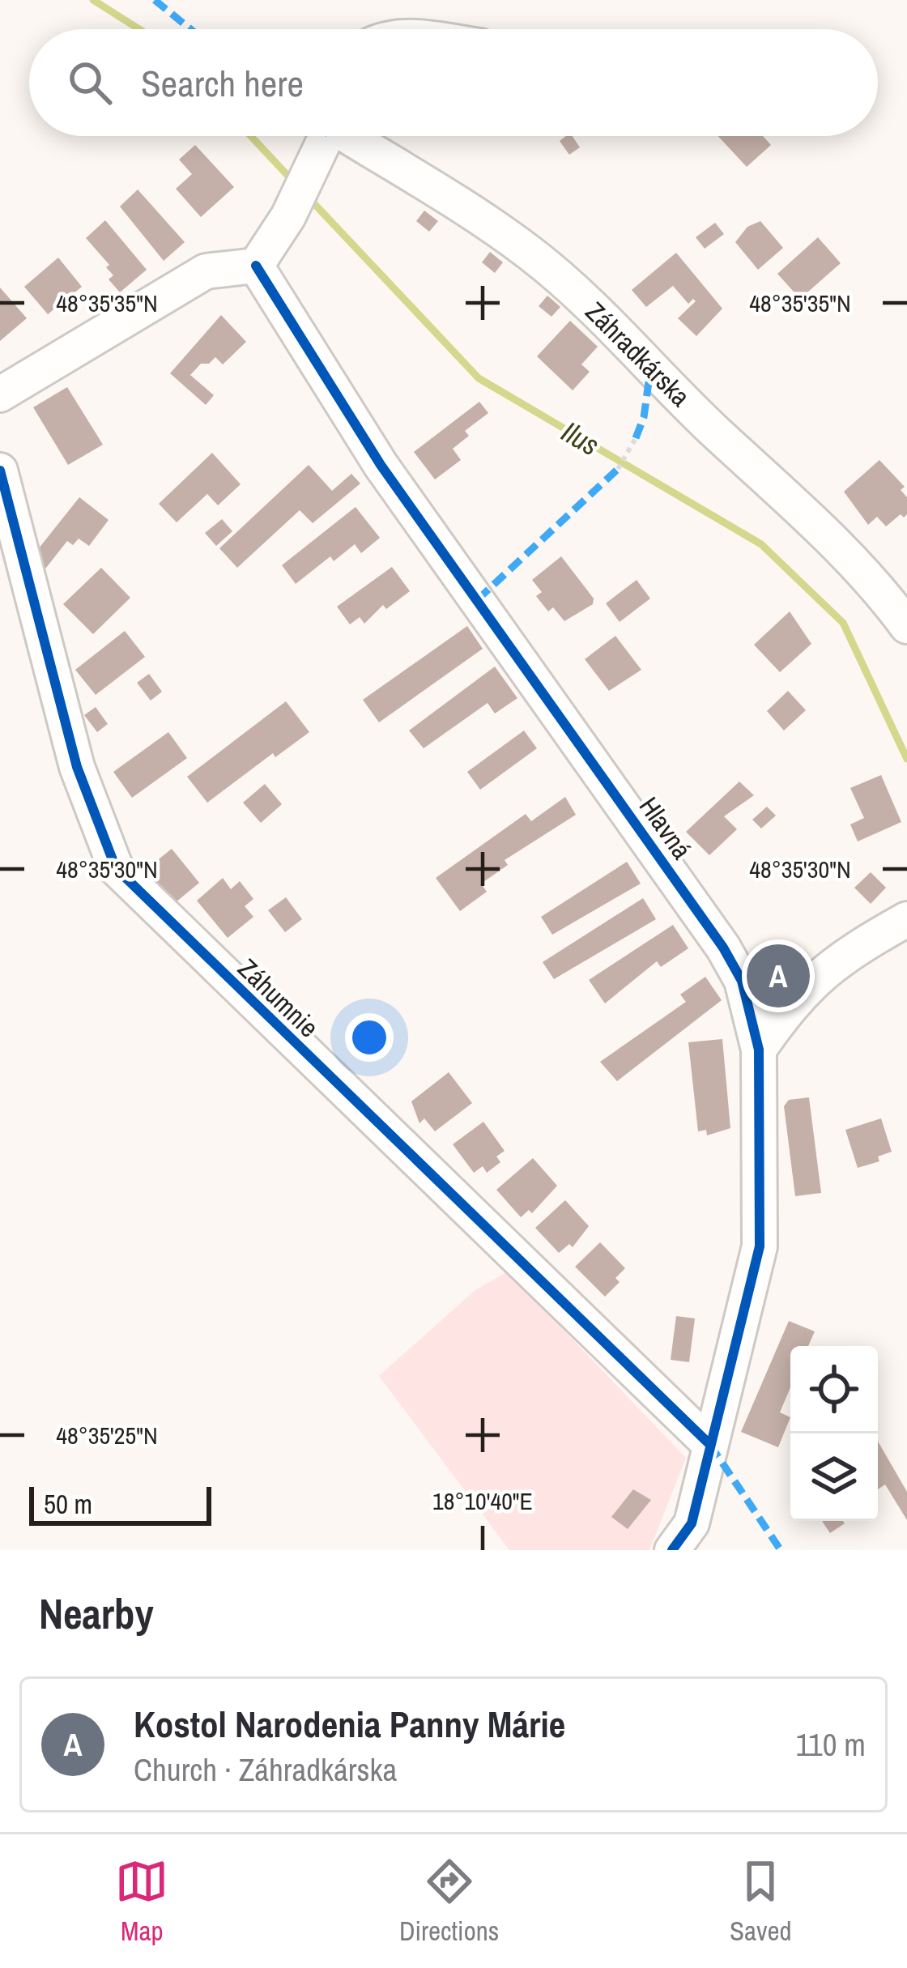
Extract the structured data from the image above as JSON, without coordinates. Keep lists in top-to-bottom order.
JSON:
{
  "streets": {
    "street": ["Záhradkárska", "Hlavná", "Záhumnie"]
  },
  "crossings": [
    ["Záhradkárska", "Hlavná"],
    ["Hlavná", "Záhumnie"]
  ],
  "water": ["Ilus"],
  "scale_bar": "50 m",
  "page": {
    "search": "Search here",
    "pins": "A",
    "scale": "50 m",
    "heading": "Nearby",
    "list": [
      {
        "mark": "A",
        "name": "Kostol Narodenia Panny Márie",
        "note": "Church · Záhradkárska",
        "value": "110 m"
      }
    ],
    "nav": ["Map", "Directions", "Saved"]
  },
  "coordinates": [
    "48°35'35\"N",
    "48°35'30\"N",
    "48°35'25\"N",
    "18°10'40\"E"
  ]
}
